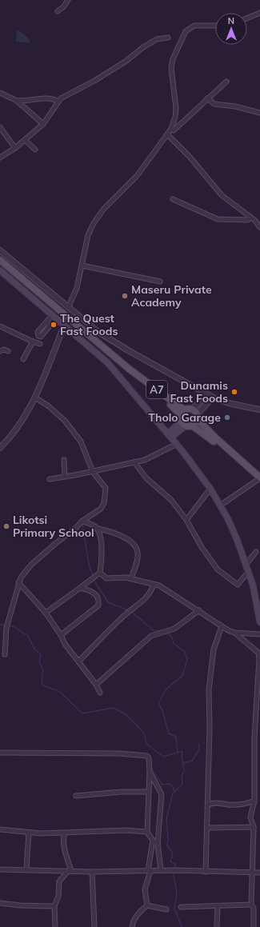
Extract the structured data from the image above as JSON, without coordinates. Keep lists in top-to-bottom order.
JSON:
{
  "streets": {
    "main road": ["A7"]
  },
  "places": [
    "Maseru Private Academy",
    "The Quest Fast Foods",
    "Dunamis Fast Foods",
    "Tholo Garage",
    "Likotsi Primary School"
  ],
  "north": "top"
}
